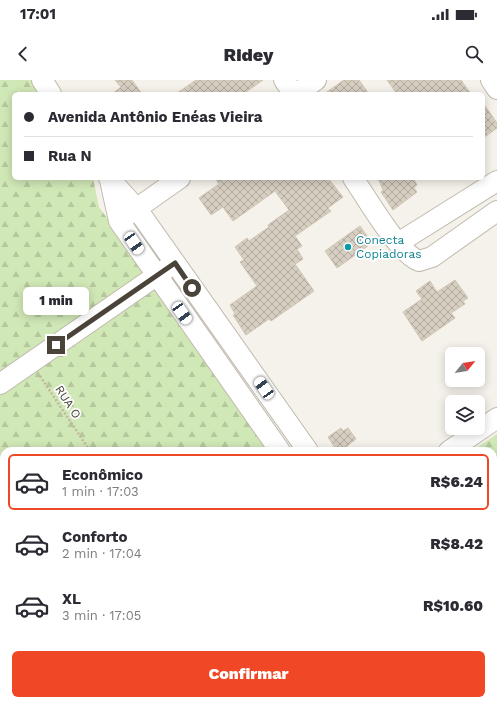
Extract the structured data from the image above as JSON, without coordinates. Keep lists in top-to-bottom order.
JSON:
{
  "streets": {
    "path": ["RUA O"]
  },
  "places": ["Conecta Copiadoras"],
  "north": "top right",
  "page": {
    "status": "17:01",
    "header": "Ridey",
    "banner": ["Avenida Antônio Enéas Vieira", "Rua N"],
    "bubble": "1 min",
    "list": [
      {
        "name": "Econômico",
        "note": "1 min · 17:03",
        "value": "R$6.24"
      },
      {
        "name": "Conforto",
        "note": "2 min · 17:04",
        "value": "R$8.42"
      },
      {
        "name": "XL",
        "note": "3 min · 17:05",
        "value": "R$10.60"
      }
    ],
    "buttons": "Confirmar"
  }
}
